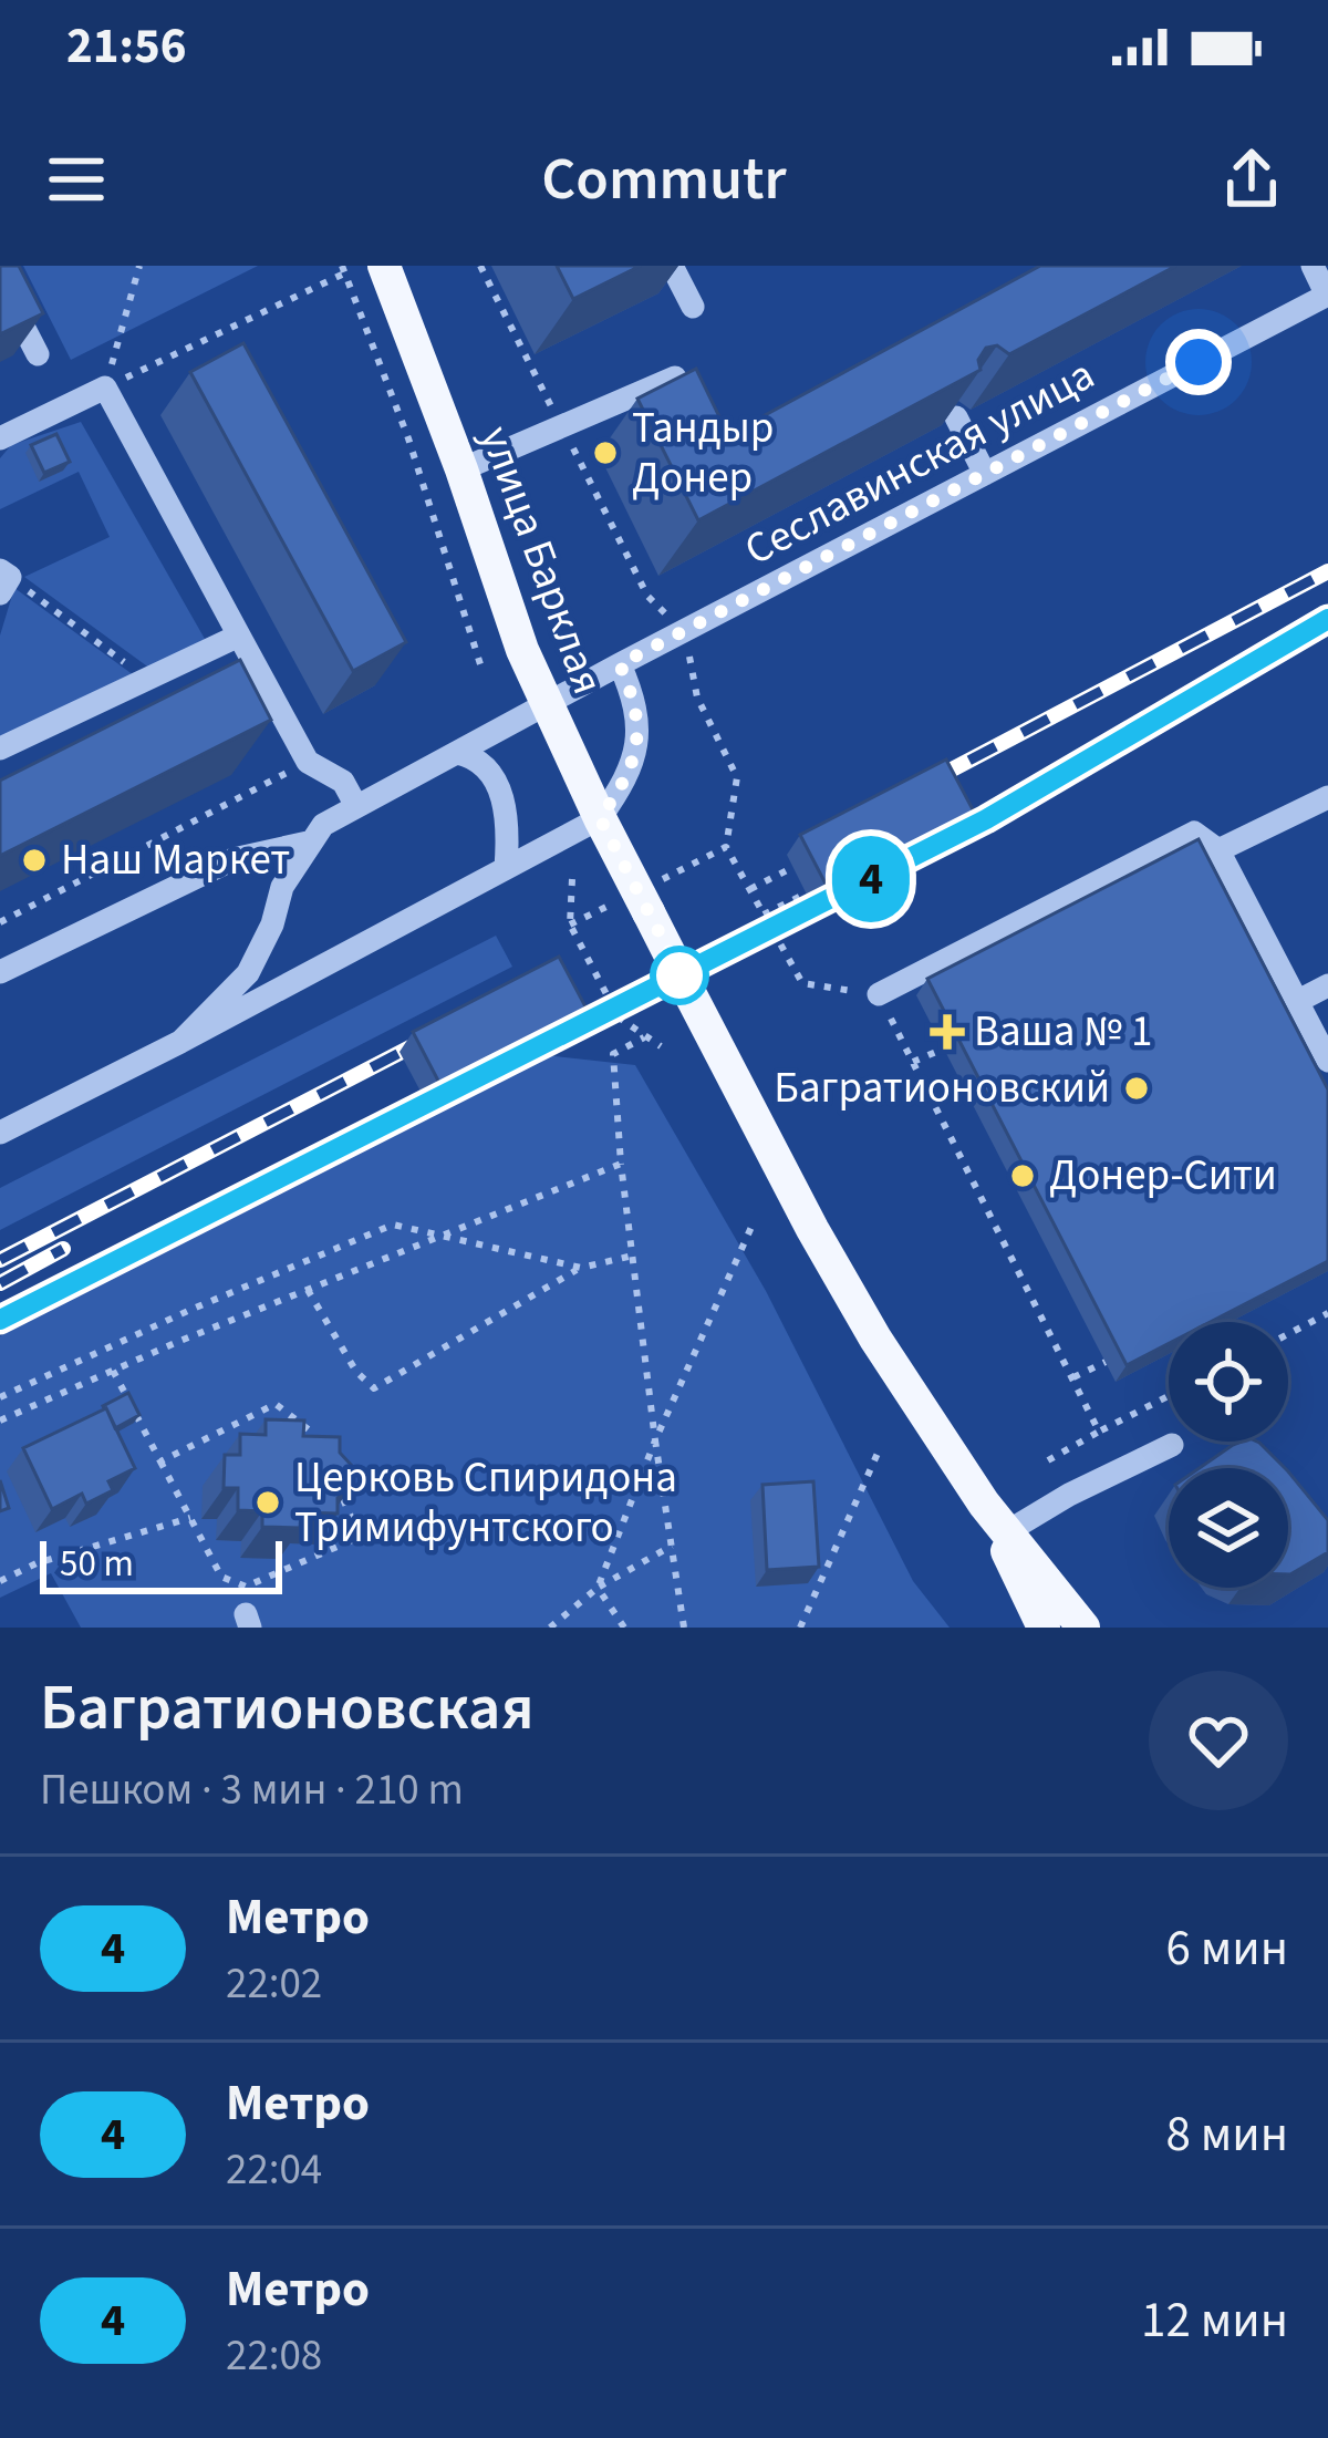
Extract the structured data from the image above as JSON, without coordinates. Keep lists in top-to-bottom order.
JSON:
{
  "streets": {
    "main road": ["улица Барклая"],
    "street": ["Сеславинская улица"]
  },
  "crossings": [
    ["Сеславинская улица", "улица Барклая"]
  ],
  "places": {
    "other": [
      "Тандыр Донер",
      "Наш Маркет",
      "Багратионовский",
      "Донер-Сити",
      "Церковь Спиридона Тримифунтского"
    ],
    "health": ["Ваша № 1"]
  },
  "lines": ["metro line 4"],
  "scale_bar": "50 m",
  "page": {
    "status": "21:56",
    "header": "Commutr",
    "on_map": "4",
    "scale": "50 m",
    "heading": ["Багратионовская", "Пешком · 3 мин · 210 m"],
    "list": [
      {
        "mark": "4",
        "name": "Метро",
        "note": "22:02",
        "value": "6 мин"
      },
      {
        "mark": "4",
        "name": "Метро",
        "note": "22:04",
        "value": "8 мин"
      },
      {
        "mark": "4",
        "name": "Метро",
        "note": "22:08",
        "value": "12 мин"
      }
    ]
  }
}
